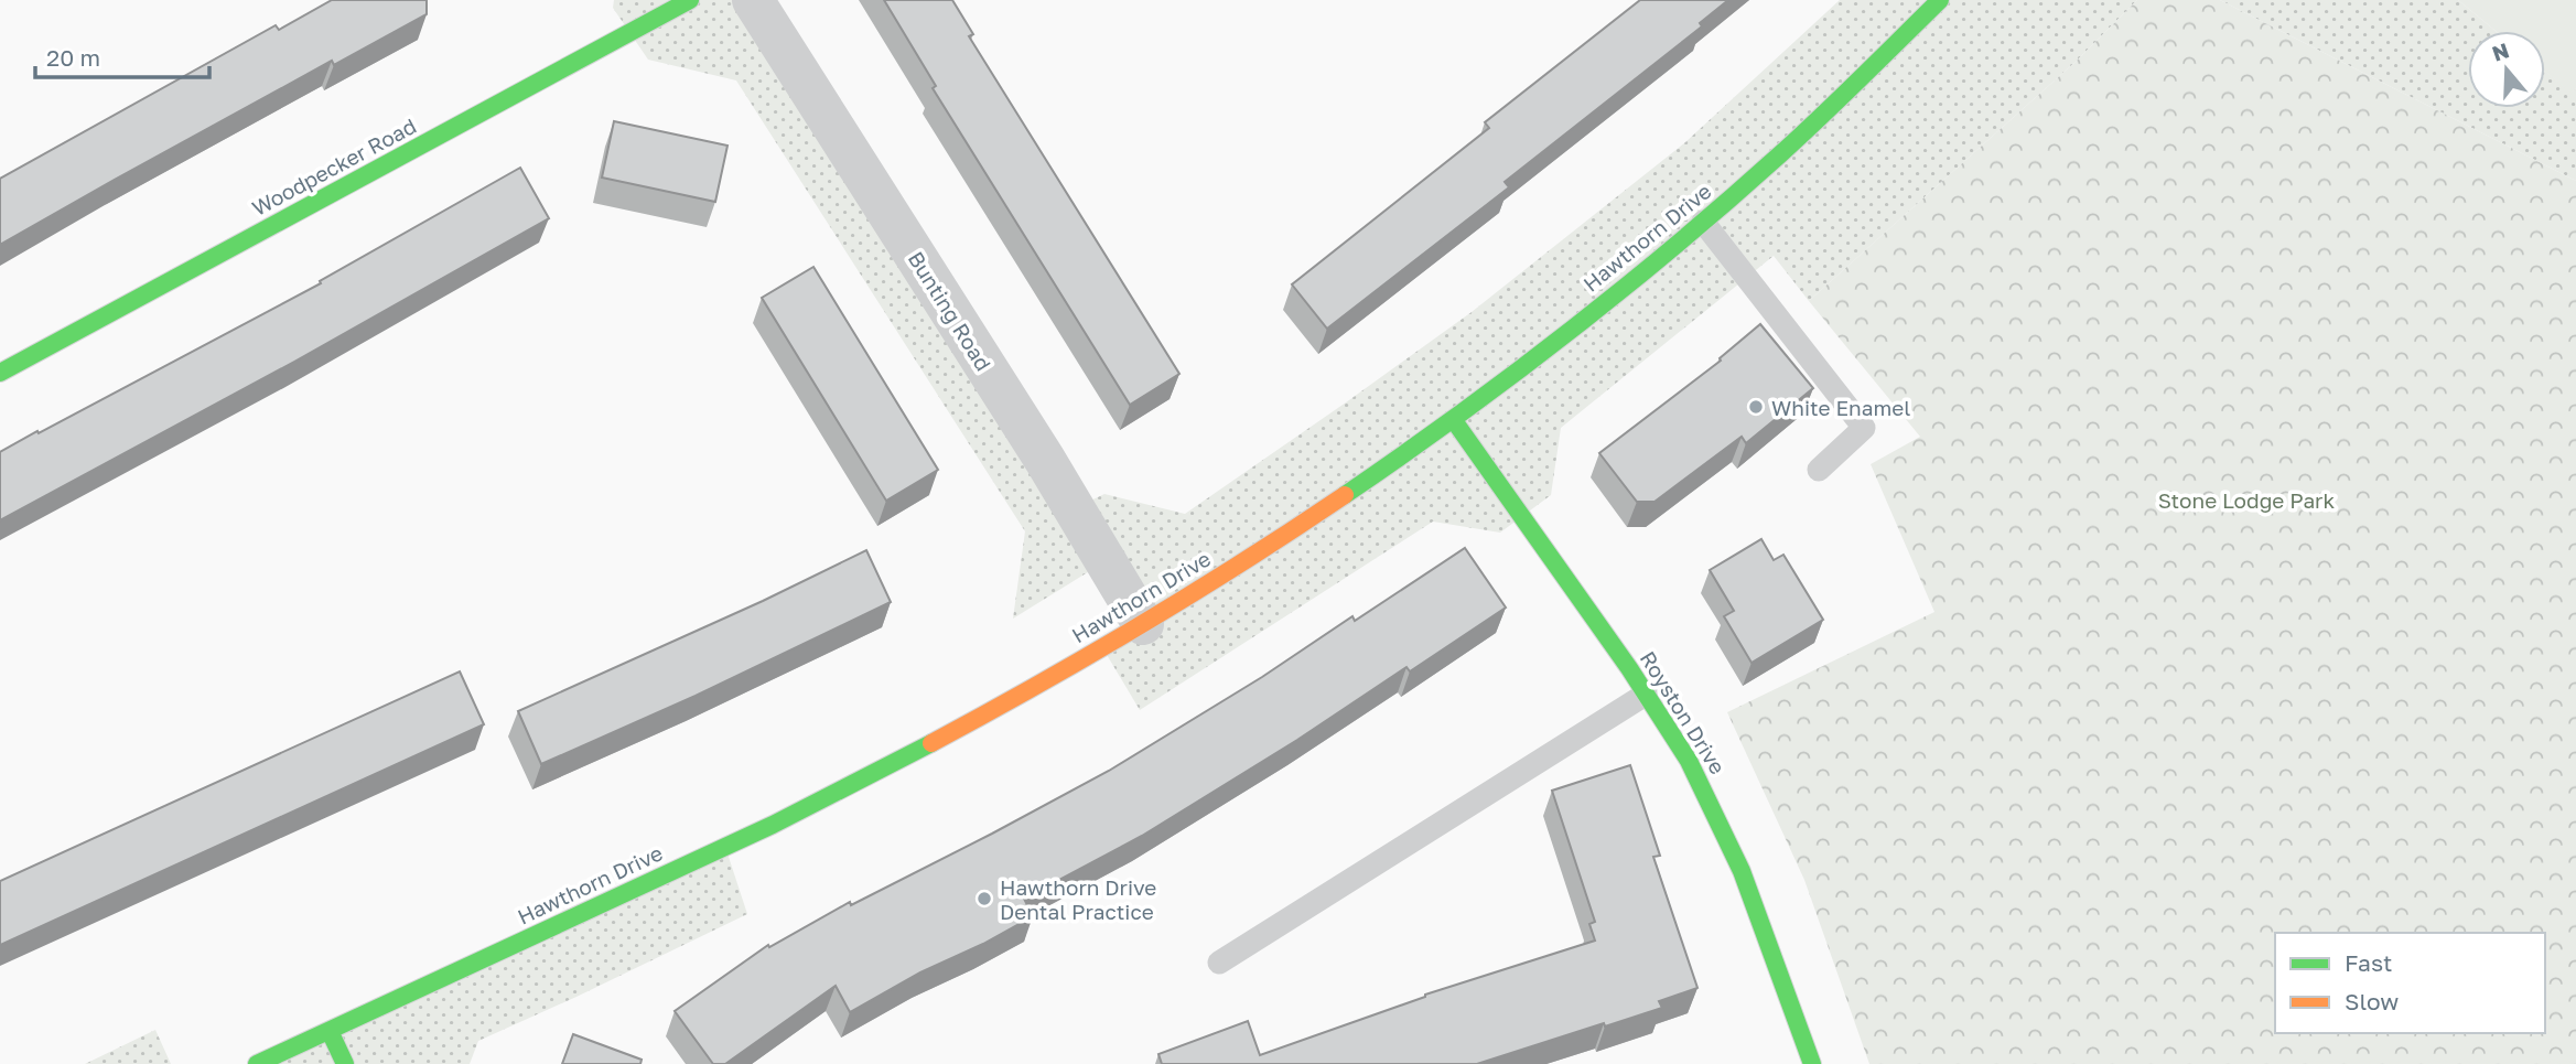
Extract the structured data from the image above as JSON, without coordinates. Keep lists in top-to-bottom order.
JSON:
{
  "streets": {
    "street": [
      "Woodpecker Road",
      "Hawthorn Drive",
      "Bunting Road",
      "Royston Drive"
    ]
  },
  "crossings": [
    ["Hawthorn Drive", "Bunting Road"],
    ["Hawthorn Drive", "Royston Drive"]
  ],
  "parks": ["Stone Lodge Park"],
  "places": ["White Enamel", "Hawthorn Drive Dental Practice"],
  "legend": ["Fast", "Slow"],
  "scale_bar": "20 m",
  "north": "top"
}
